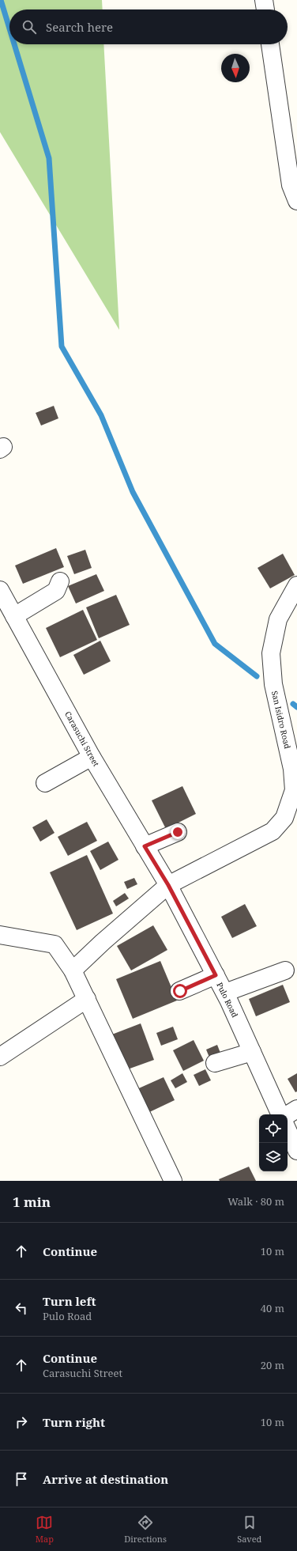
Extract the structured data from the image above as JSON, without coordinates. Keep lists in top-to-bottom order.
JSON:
{
  "streets": {
    "street": ["San Isidro Road", "Carasuchi Street", "Pulo Road"]
  },
  "crossings": [
    ["San Isidro Road", "Carasuchi Street"],
    ["San Isidro Road", "Pulo Road"],
    ["Carasuchi Street", "Pulo Road"]
  ],
  "north": "bottom",
  "page": {
    "search": "Search here",
    "heading": ["1 min", "Walk · 80 m"],
    "list": [
      ["Continue", "10 m"],
      ["Turn left", "Pulo Road", "40 m"],
      ["Continue", "Carasuchi Street", "20 m"],
      ["Turn right", "10 m"],
      "Arrive at destination"
    ],
    "nav": ["Map", "Directions", "Saved"]
  }
}
